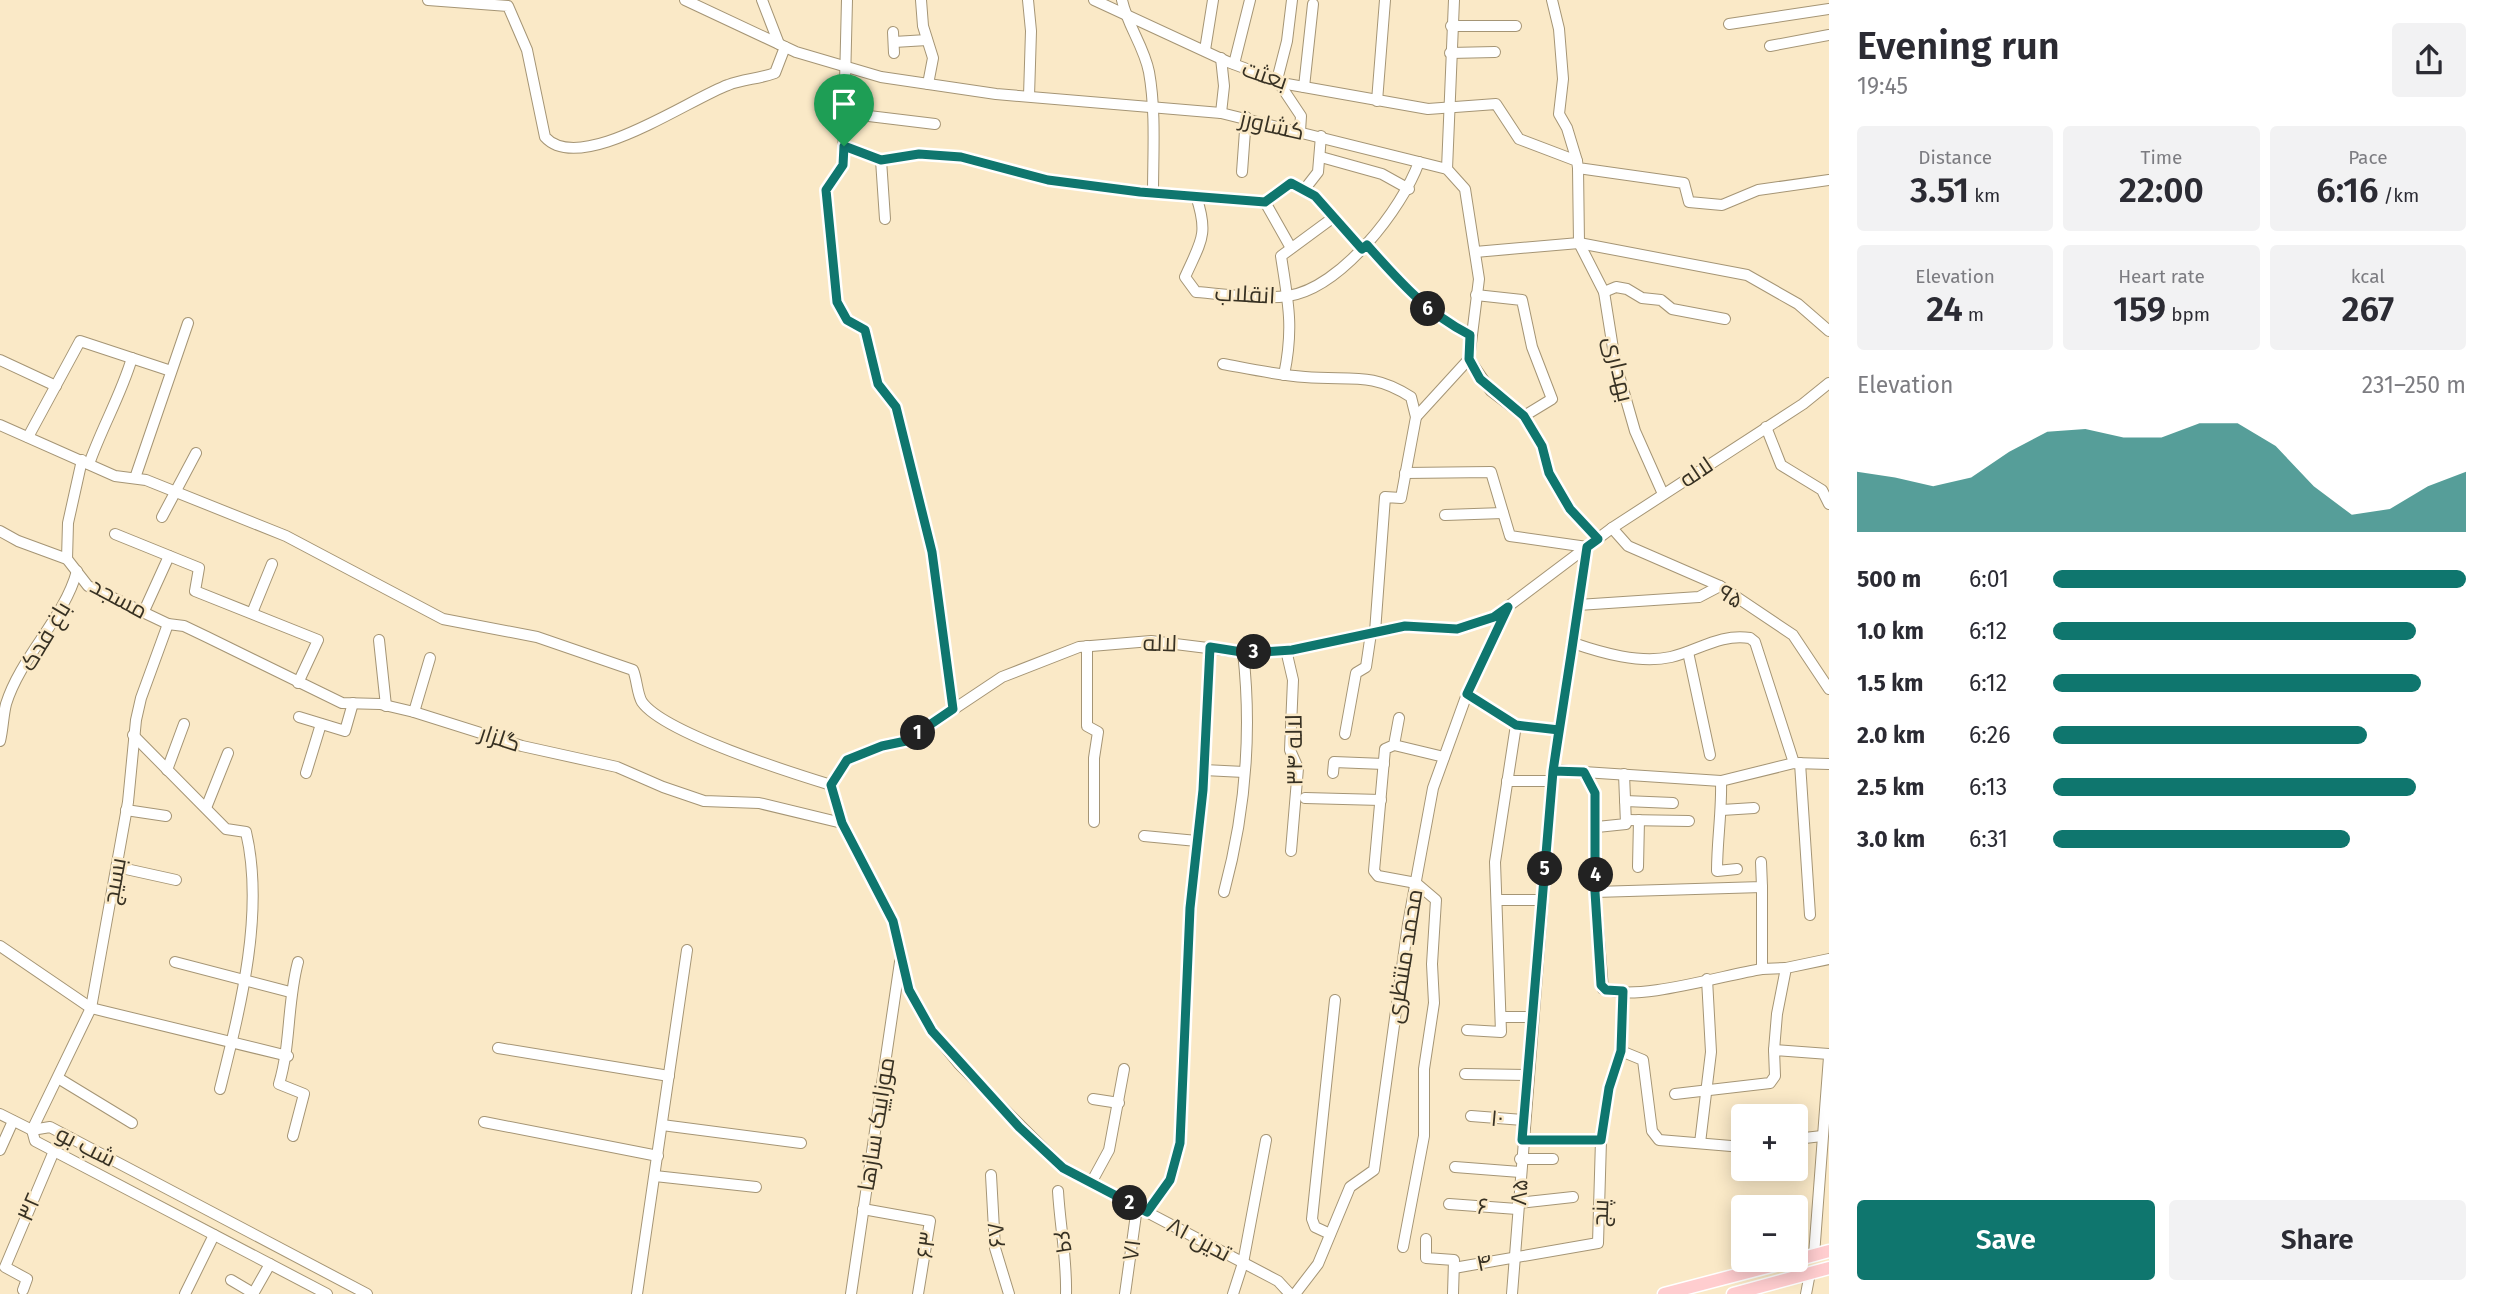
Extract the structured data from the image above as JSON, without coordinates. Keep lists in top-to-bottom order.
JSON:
{
  "streets": {
    "street": [
      "بعثت",
      "کشاورز",
      "انقلاب",
      "بهداری",
      "لاله",
      "۹۵",
      "مسجد",
      "باغ فدک",
      "گلزار",
      "لاله ۳۴",
      "بسیج",
      "محمد منتظری",
      "۱۰",
      "موزاییک سازها",
      "شب بو",
      "۸۵",
      "۶",
      "۳۲",
      "پنج",
      "۶۷",
      "تدین ۸۱",
      "۶۹",
      "۶۳",
      "۷۱",
      "۴"
    ]
  },
  "crossings": [
    ["کشاورز", "انقلاب"],
    ["بهداری", "لاله"],
    ["لاله", "۹۵"],
    ["لاله", "لاله ۳۴"],
    ["لاله", "محمد منتظری"],
    ["لاله", "۸۵"],
    ["لاله", "تدین ۸۱"],
    ["لاله", "۷۱"],
    ["مسجد", "باغ فدک"],
    ["مسجد", "گلزار"],
    ["مسجد", "بسیج"],
    ["گلزار", "بسیج"],
    ["گلزار", "تدین ۸۱"],
    ["بسیج", "شب بو"],
    ["محمد منتظری", "تدین ۸۱"],
    ["۱۰", "۸۵"],
    ["موزاییک سازها", "تدین ۸۱"],
    ["موزاییک سازها", "۶۳"],
    ["شب بو", "۳۲"],
    ["۸۵", "۶"],
    ["۸۵", "پنج"],
    ["۸۵", "۴"],
    ["پنج", "۴"],
    ["تدین ۸۱", "۷۱"]
  ],
  "page": {
    "heading": ["Evening run", "19:45"],
    "stats": [
      ["Distance", "3.51 km"],
      ["Time", "22:00"],
      ["Pace", "6:16 /km"],
      ["Elevation", "24 m"],
      ["Heart rate", "159 bpm"],
      ["kcal", "267"]
    ],
    "pins": [
      "6",
      "3",
      "1",
      "5",
      "4",
      "2"
    ],
    "chart": ["Elevation", "231–250 m"],
    "list": [
      {
        "name": "500 m",
        "note": "6:01"
      },
      {
        "name": "1.0 km",
        "note": "6:12"
      },
      {
        "name": "1.5 km",
        "note": "6:12"
      },
      {
        "name": "2.0 km",
        "note": "6:26"
      },
      {
        "name": "2.5 km",
        "note": "6:13"
      },
      {
        "name": "3.0 km",
        "note": "6:31"
      }
    ],
    "map_buttons": ["+", "−"],
    "buttons": ["Save", "Share"]
  }
}
